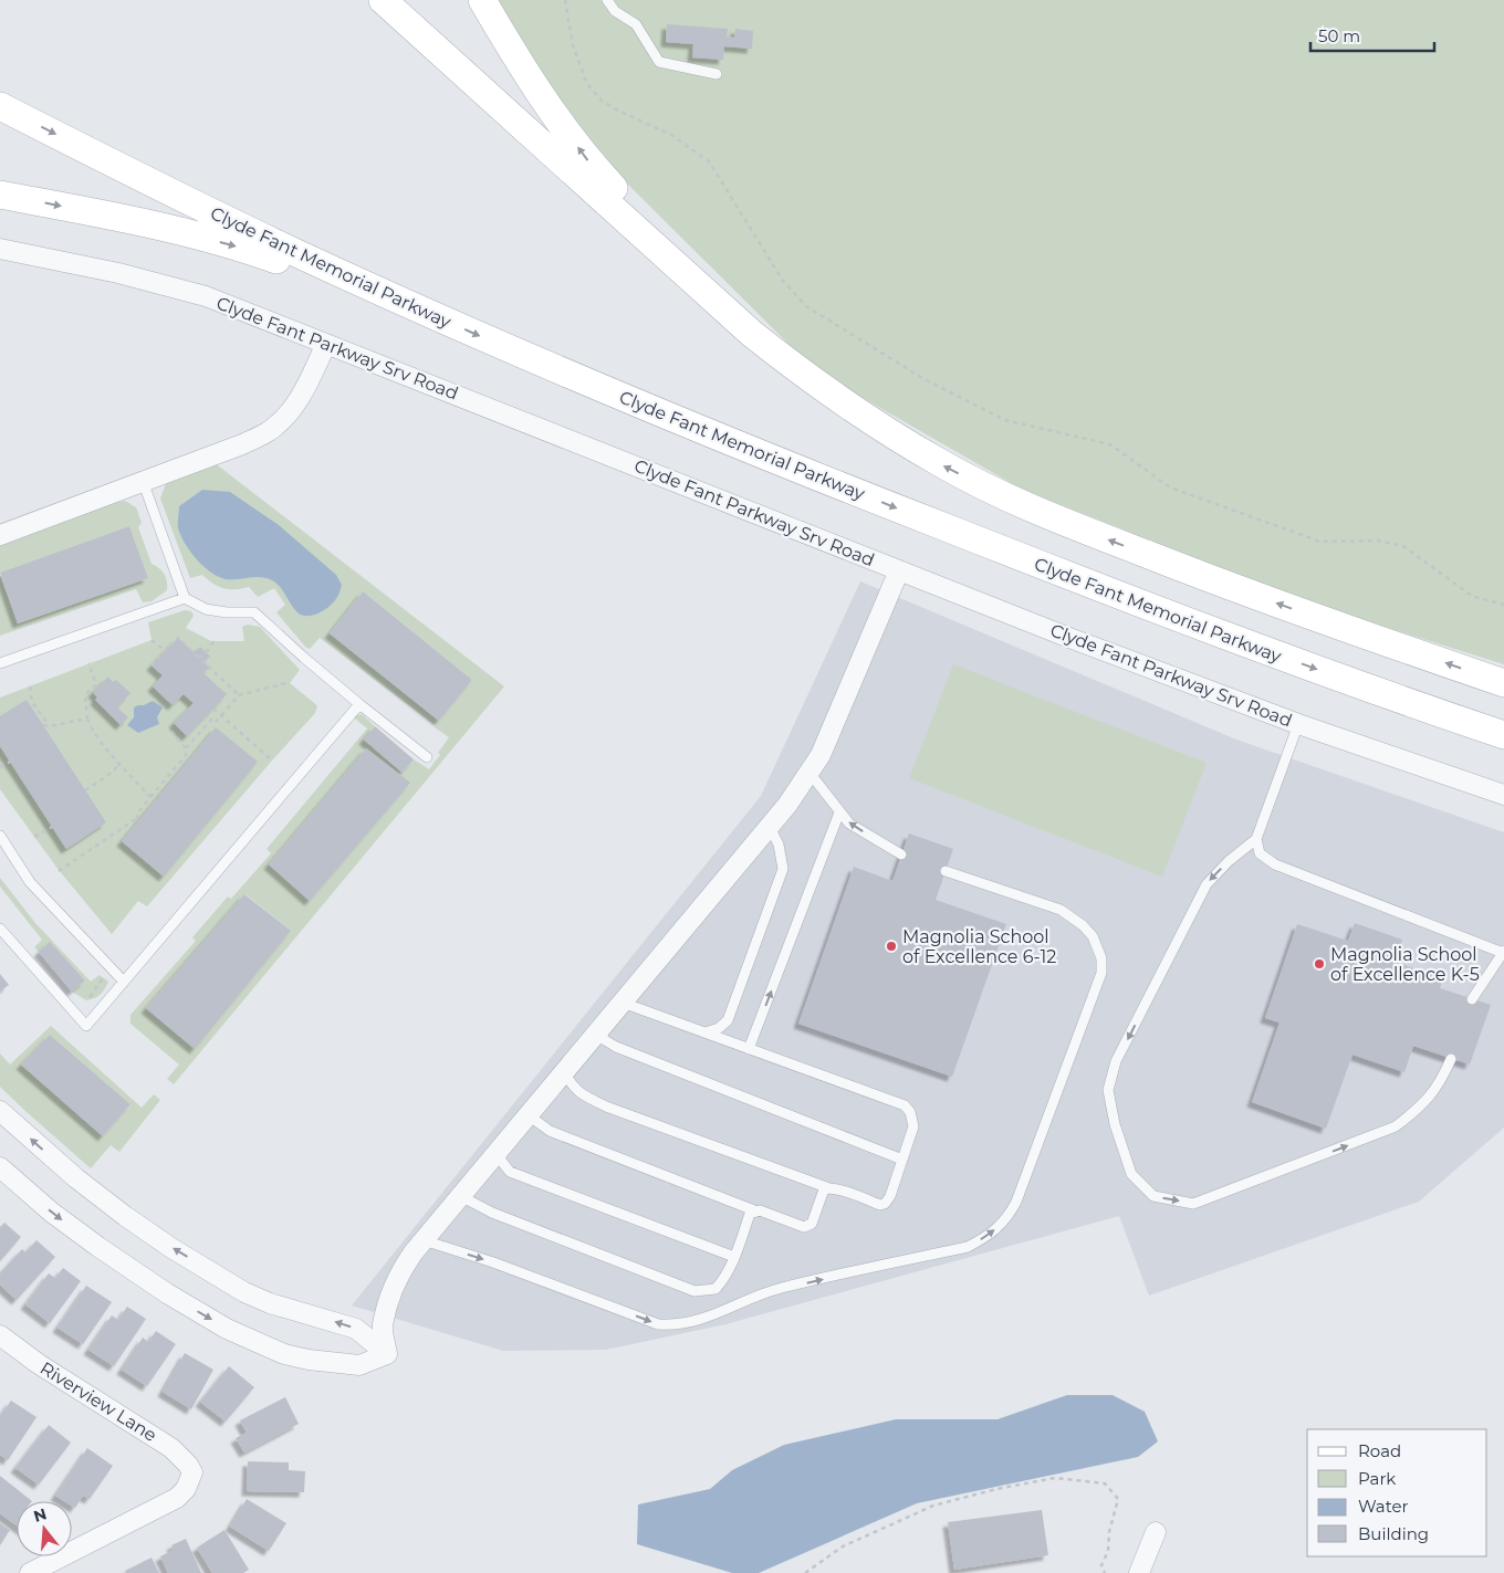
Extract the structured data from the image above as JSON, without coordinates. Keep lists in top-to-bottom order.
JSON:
{
  "streets": {
    "main road": ["Clyde Fant Memorial Parkway"],
    "street": ["Clyde Fant Parkway Srv Road", "Riverview Lane"]
  },
  "places": ["Magnolia School of Excellence 6-12", "Magnolia School of Excellence K-5"],
  "legend": [
    "Road",
    "Park",
    "Water",
    "Building"
  ],
  "scale_bar": "50 m",
  "north": "top"
}
